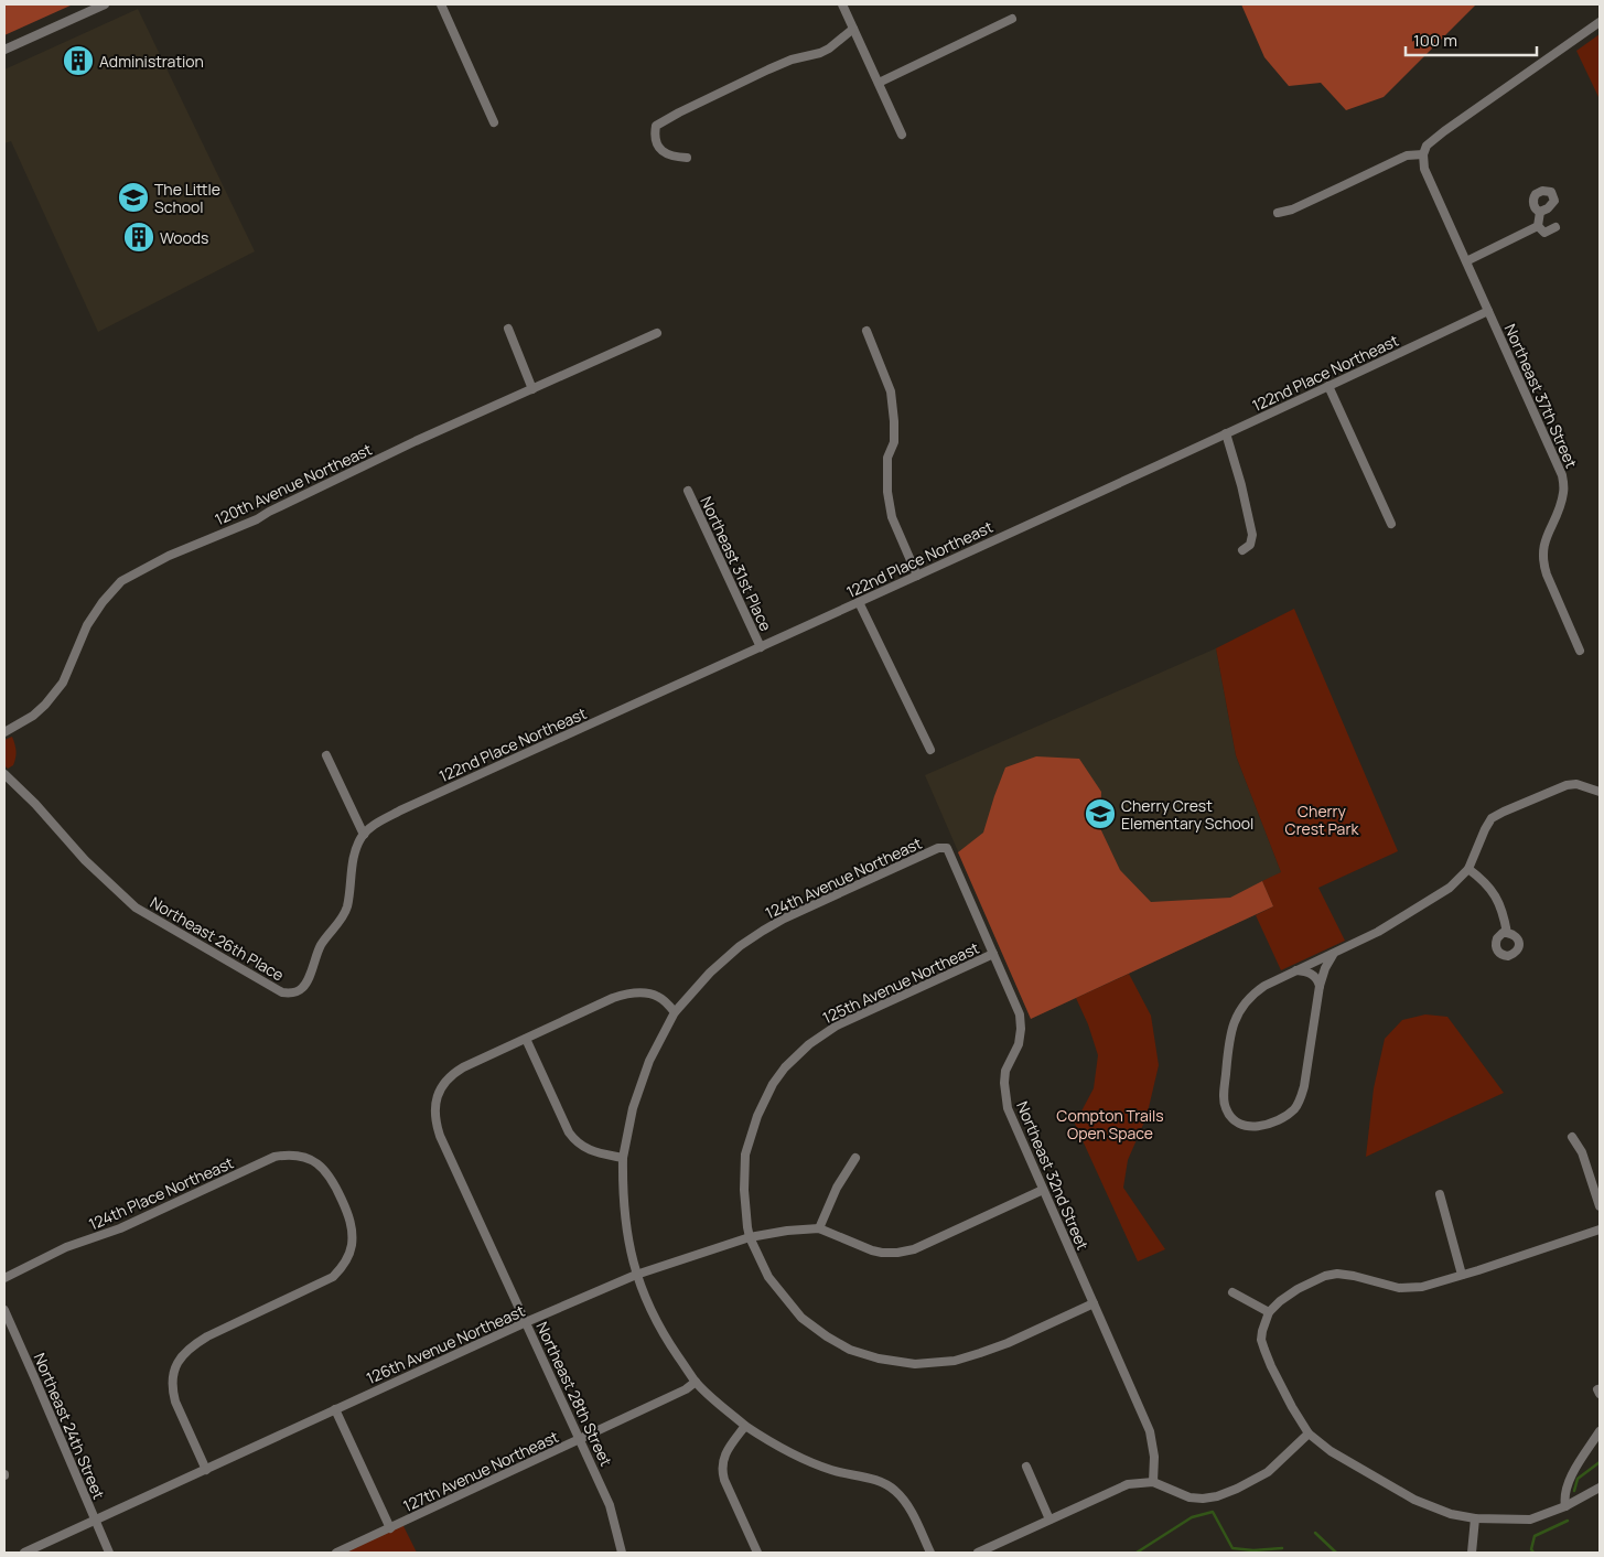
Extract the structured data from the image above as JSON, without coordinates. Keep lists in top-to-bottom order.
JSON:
{
  "streets": {
    "street": [
      "122nd Place Northeast",
      "Northeast 37th Street",
      "120th Avenue Northeast",
      "Northeast 31st Place",
      "124th Avenue Northeast",
      "Northeast 26th Place",
      "125th Avenue Northeast",
      "Northeast 32nd Street",
      "124th Place Northeast",
      "126th Avenue Northeast",
      "Northeast 28th Street",
      "Northeast 24th Street",
      "127th Avenue Northeast"
    ]
  },
  "crossings": [
    ["122nd Place Northeast", "Northeast 37th Street"],
    ["122nd Place Northeast", "Northeast 31st Place"],
    ["122nd Place Northeast", "Northeast 26th Place"],
    ["124th Avenue Northeast", "Northeast 32nd Street"],
    ["124th Avenue Northeast", "126th Avenue Northeast"],
    ["124th Avenue Northeast", "127th Avenue Northeast"],
    ["125th Avenue Northeast", "Northeast 32nd Street"],
    ["125th Avenue Northeast", "126th Avenue Northeast"],
    ["124th Place Northeast", "126th Avenue Northeast"],
    ["126th Avenue Northeast", "Northeast 28th Street"],
    ["126th Avenue Northeast", "Northeast 24th Street"],
    ["Northeast 28th Street", "127th Avenue Northeast"]
  ],
  "parks": ["Cherry Crest Park", "Compton Trails Open Space"],
  "places": {
    "building": ["Administration", "Woods"],
    "school or university": ["The Little School", "Cherry Crest Elementary School"]
  },
  "scale_bar": "100 m"
}
